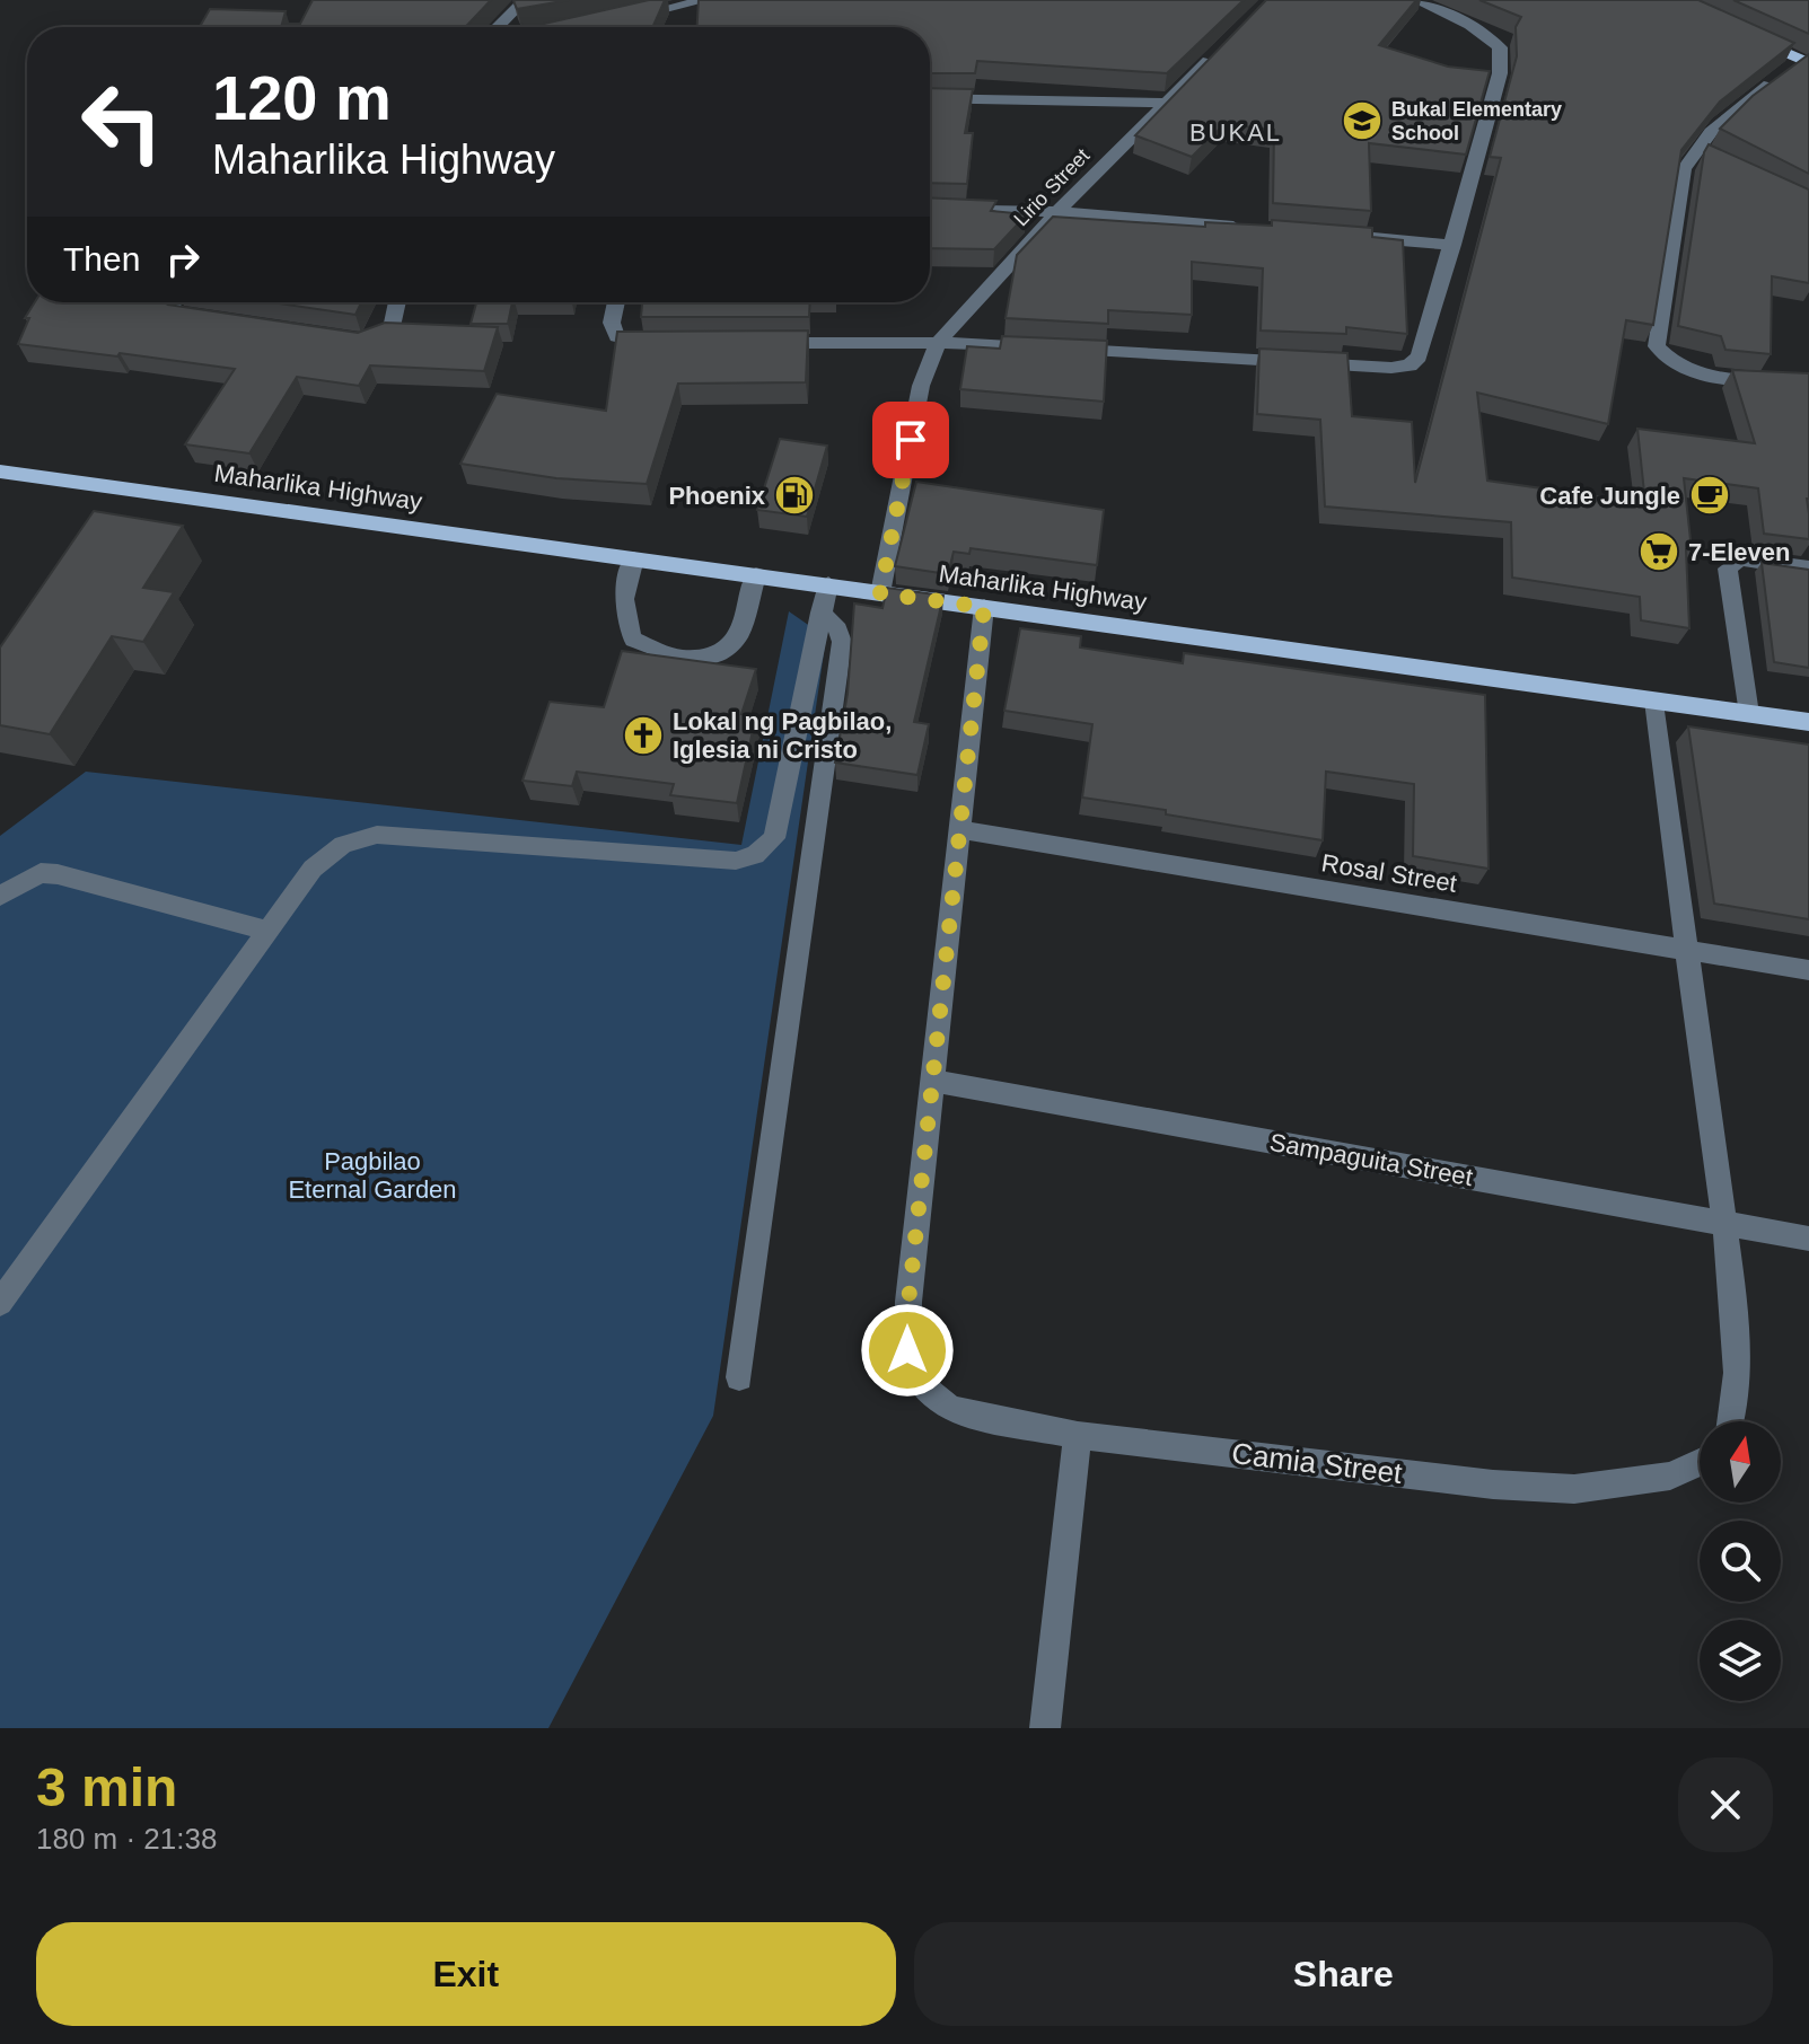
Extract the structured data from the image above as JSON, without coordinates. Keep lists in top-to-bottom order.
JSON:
{
  "streets": {
    "main road": ["Maharlika Highway"],
    "street": [
      "Lirio Street",
      "Rosal Street",
      "Sampaguita Street",
      "Camia Street"
    ]
  },
  "crossings": [
    ["Lirio Street", "Maharlika Highway"],
    ["Sampaguita Street", "Camia Street"]
  ],
  "districts": ["BUKAL"],
  "parks": ["Pagbilao Eternal Garden"],
  "places": {
    "school or university": ["Bukal Elementary School"],
    "fuel station": ["Phoenix"],
    "cafe": ["Cafe Jungle"],
    "supermarket": ["7-Eleven"],
    "church": ["Lokal ng Pagbilao, Iglesia ni Cristo"]
  },
  "north": "top",
  "page": {
    "turn": ["120 m", "Maharlika Highway"],
    "then": "Then",
    "heading": ["3 min", "180 m · 21:38"],
    "buttons": ["Exit", "Share"]
  }
}
